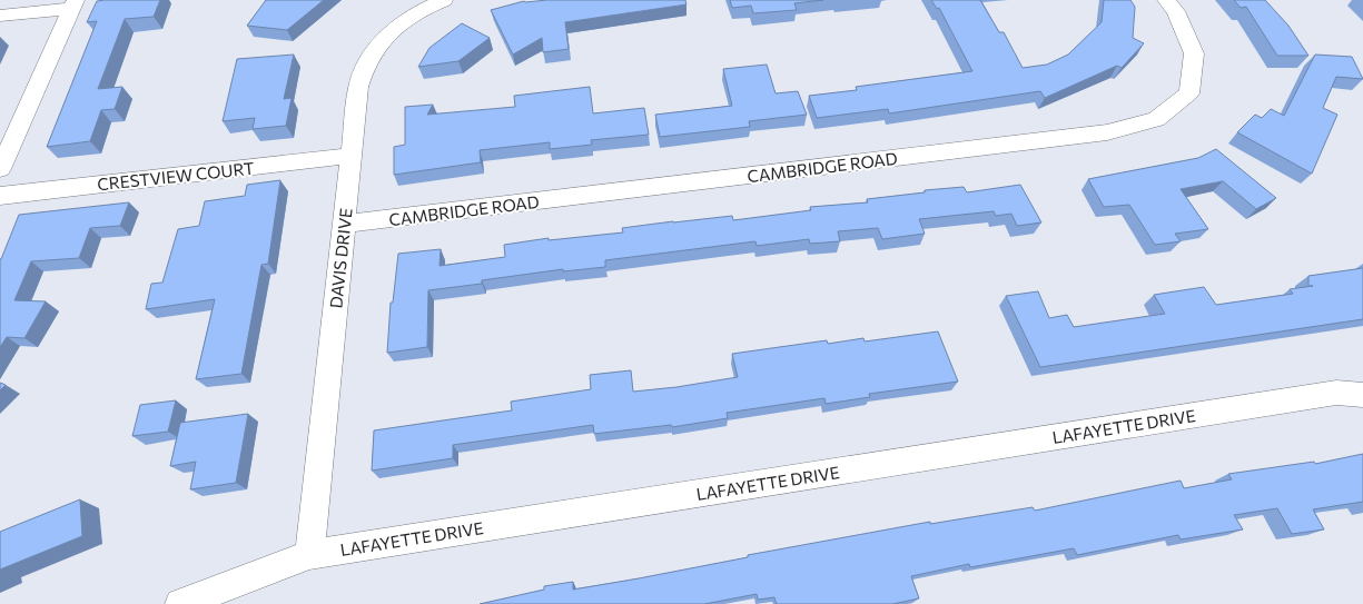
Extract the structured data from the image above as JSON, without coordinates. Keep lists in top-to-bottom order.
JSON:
{
  "streets": {
    "street": [
      "CAMBRIDGE ROAD",
      "CRESTVIEW COURT",
      "DAVIS DRIVE",
      "LAFAYETTE DRIVE"
    ]
  },
  "crossings": [
    ["CAMBRIDGE ROAD", "DAVIS DRIVE"],
    ["CRESTVIEW COURT", "DAVIS DRIVE"],
    ["DAVIS DRIVE", "LAFAYETTE DRIVE"]
  ]
}
